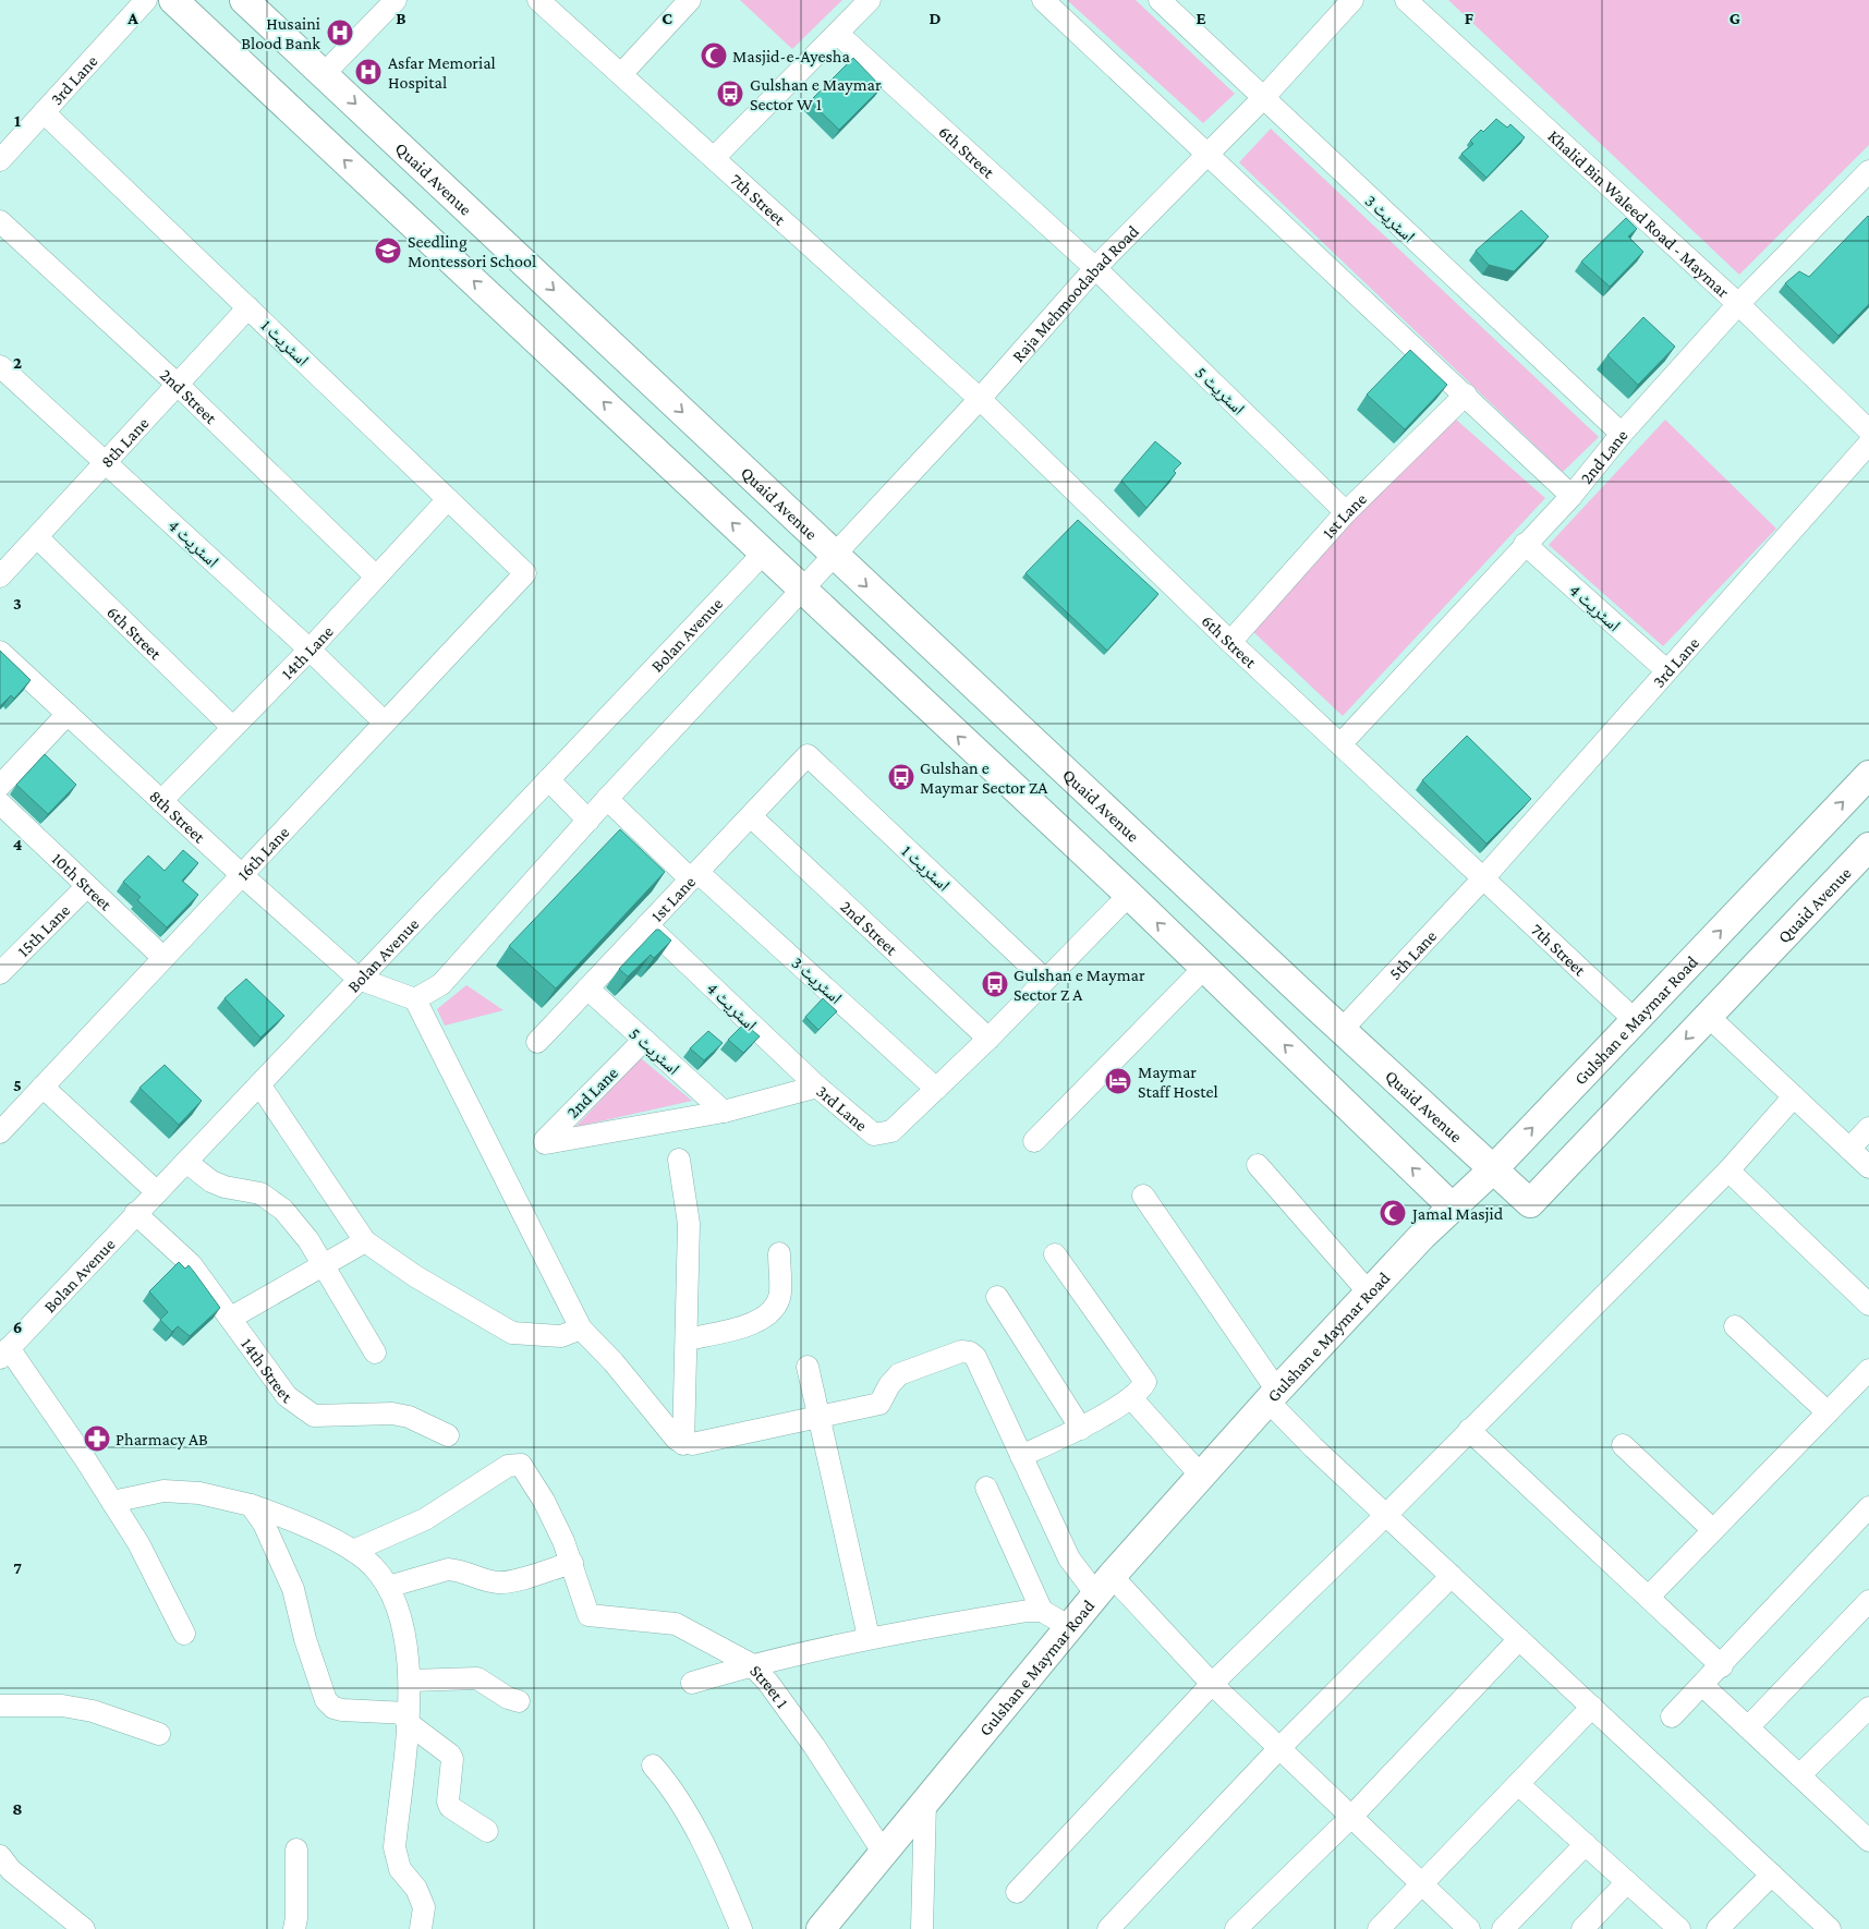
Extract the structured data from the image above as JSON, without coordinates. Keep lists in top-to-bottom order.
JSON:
{
  "streets": {
    "main road": ["Quaid Avenue", "Gulshan e Maymar Road"],
    "street": [
      "3rd Lane",
      "6th Street",
      "7th Street",
      "Khalid Bin Waleed Road - Maymar",
      "اسٹریٹ 3",
      "Raja Mehmoodabad Road",
      "اسٹریٹ 1",
      "اسٹریٹ 5",
      "2nd Street",
      "8th Lane",
      "2nd Lane",
      "1st Lane",
      "اسٹریٹ 4",
      "Bolan Avenue",
      "14th Lane",
      "8th Street",
      "16th Lane",
      "10th Street",
      "15th Lane",
      "5th Lane",
      "14th Street",
      "Street 1"
    ]
  },
  "crossings": [
    ["3rd Lane", "6th Street"],
    ["3rd Lane", "7th Street"],
    ["3rd Lane", "اسٹریٹ 3"],
    ["3rd Lane", "اسٹریٹ 1"],
    ["3rd Lane", "اسٹریٹ 5"],
    ["3rd Lane", "2nd Street"],
    ["3rd Lane", "2nd Lane"],
    ["3rd Lane", "اسٹریٹ 4"],
    ["3rd Lane", "5th Lane"],
    ["6th Street", "7th Street"],
    ["6th Street", "Raja Mehmoodabad Road"],
    ["6th Street", "اسٹریٹ 5"],
    ["6th Street", "8th Lane"],
    ["6th Street", "2nd Lane"],
    ["6th Street", "1st Lane"],
    ["6th Street", "14th Lane"],
    ["6th Street", "5th Lane"],
    ["Quaid Avenue", "Raja Mehmoodabad Road"],
    ["Quaid Avenue", "5th Lane"],
    ["Quaid Avenue", "Gulshan e Maymar Road"],
    ["7th Street", "Raja Mehmoodabad Road"],
    ["7th Street", "5th Lane"],
    ["7th Street", "Gulshan e Maymar Road"],
    ["Khalid Bin Waleed Road - Maymar", "2nd Lane"],
    ["اسٹریٹ 3", "Raja Mehmoodabad Road"],
    ["اسٹریٹ 3", "2nd Lane"],
    ["اسٹریٹ 3", "1st Lane"],
    ["Raja Mehmoodabad Road", "اسٹریٹ 5"],
    ["اسٹریٹ 1", "8th Lane"],
    ["اسٹریٹ 1", "1st Lane"],
    ["اسٹریٹ 1", "14th Lane"],
    ["اسٹریٹ 1", "16th Lane"],
    ["اسٹریٹ 5", "2nd Lane"],
    ["اسٹریٹ 5", "1st Lane"],
    ["2nd Street", "8th Lane"],
    ["2nd Street", "1st Lane"],
    ["2nd Street", "14th Lane"],
    ["8th Lane", "اسٹریٹ 4"],
    ["2nd Lane", "اسٹریٹ 4"],
    ["1st Lane", "اسٹریٹ 4"],
    ["اسٹریٹ 4", "14th Lane"],
    ["اسٹریٹ 4", "16th Lane"],
    ["Bolan Avenue", "8th Street"],
    ["Bolan Avenue", "14th Street"],
    ["14th Lane", "8th Street"],
    ["8th Street", "16th Lane"],
    ["16th Lane", "10th Street"],
    ["10th Street", "15th Lane"],
    ["Gulshan e Maymar Road", "Street 1"]
  ],
  "places": {
    "hospital": ["Husaini Blood Bank", "Asfar Memorial Hospital"],
    "mosque": ["Masjid-e-Ayesha", "Jamal Masjid"],
    "bus stop": ["Gulshan e Maymar Sector W 1", "Gulshan e Maymar Sector ZA", "Gulshan e Maymar Sector Z A"],
    "school or university": ["Seedling Montessori School"],
    "hotel": ["Maymar Staff Hostel"],
    "pharmacy": ["Pharmacy AB"]
  },
  "grid": {
    "columns": [
      "A",
      "B",
      "C",
      "D",
      "E",
      "F",
      "G"
    ],
    "rows": [
      "1",
      "2",
      "3",
      "4",
      "5",
      "6",
      "7",
      "8"
    ]
  }
}
